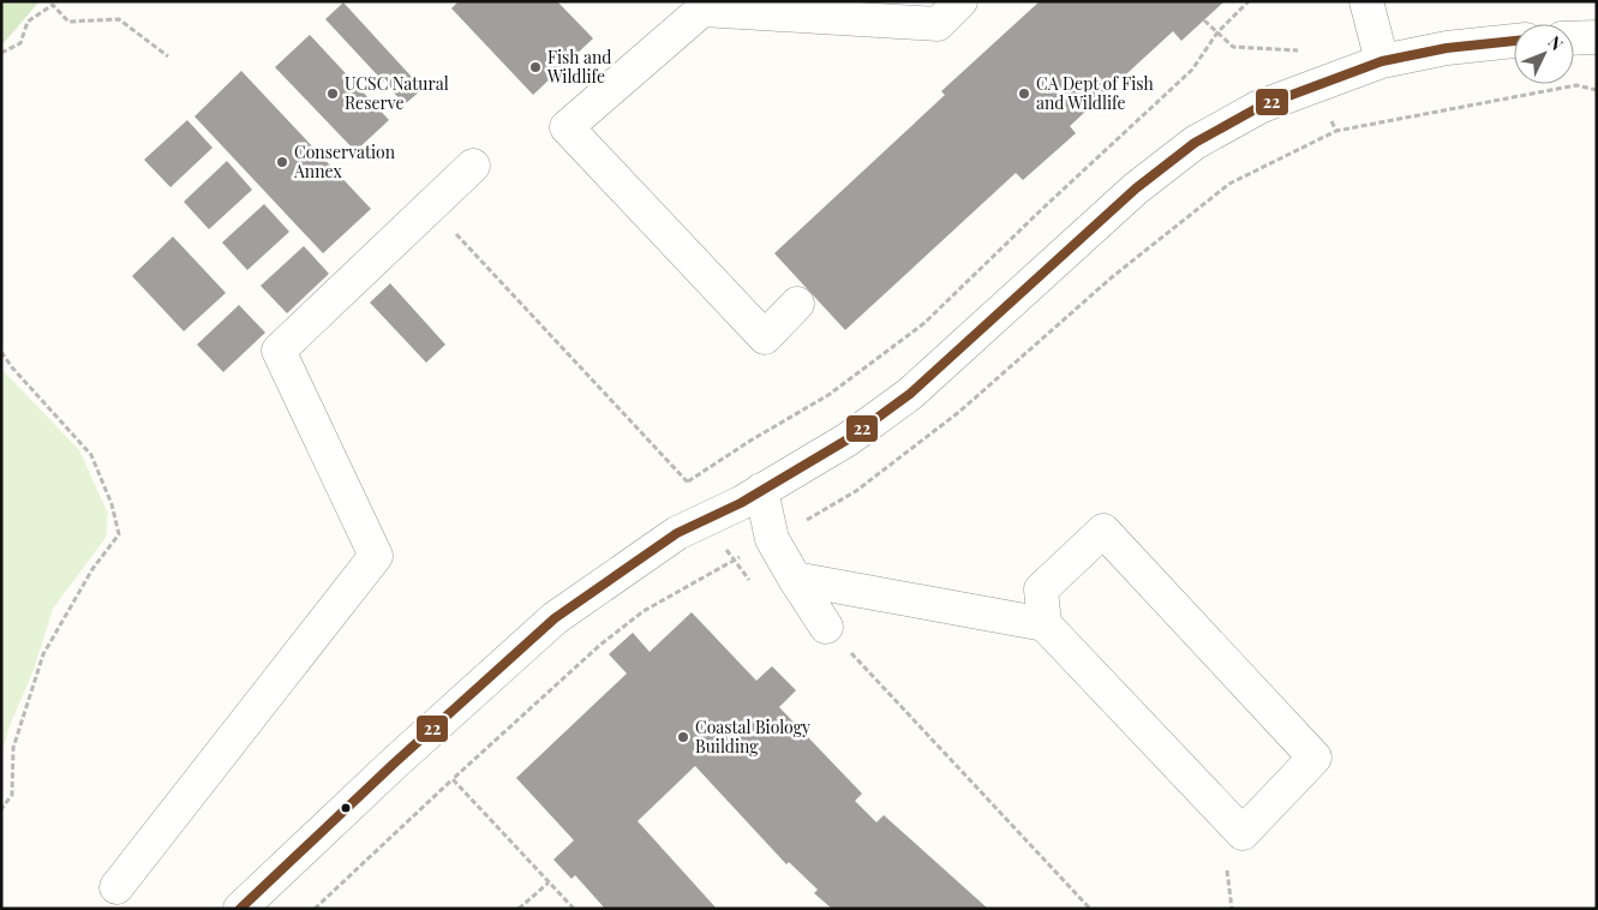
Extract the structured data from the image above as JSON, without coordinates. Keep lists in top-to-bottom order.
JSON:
{
  "places": [
    "Fish and Wildlife",
    "UCSC Natural Reserve",
    "CA Dept of Fish and Wildlife",
    "Conservation Annex",
    "Coastal Biology Building"
  ],
  "lines": ["transit line 22"],
  "north": "top right"
}
